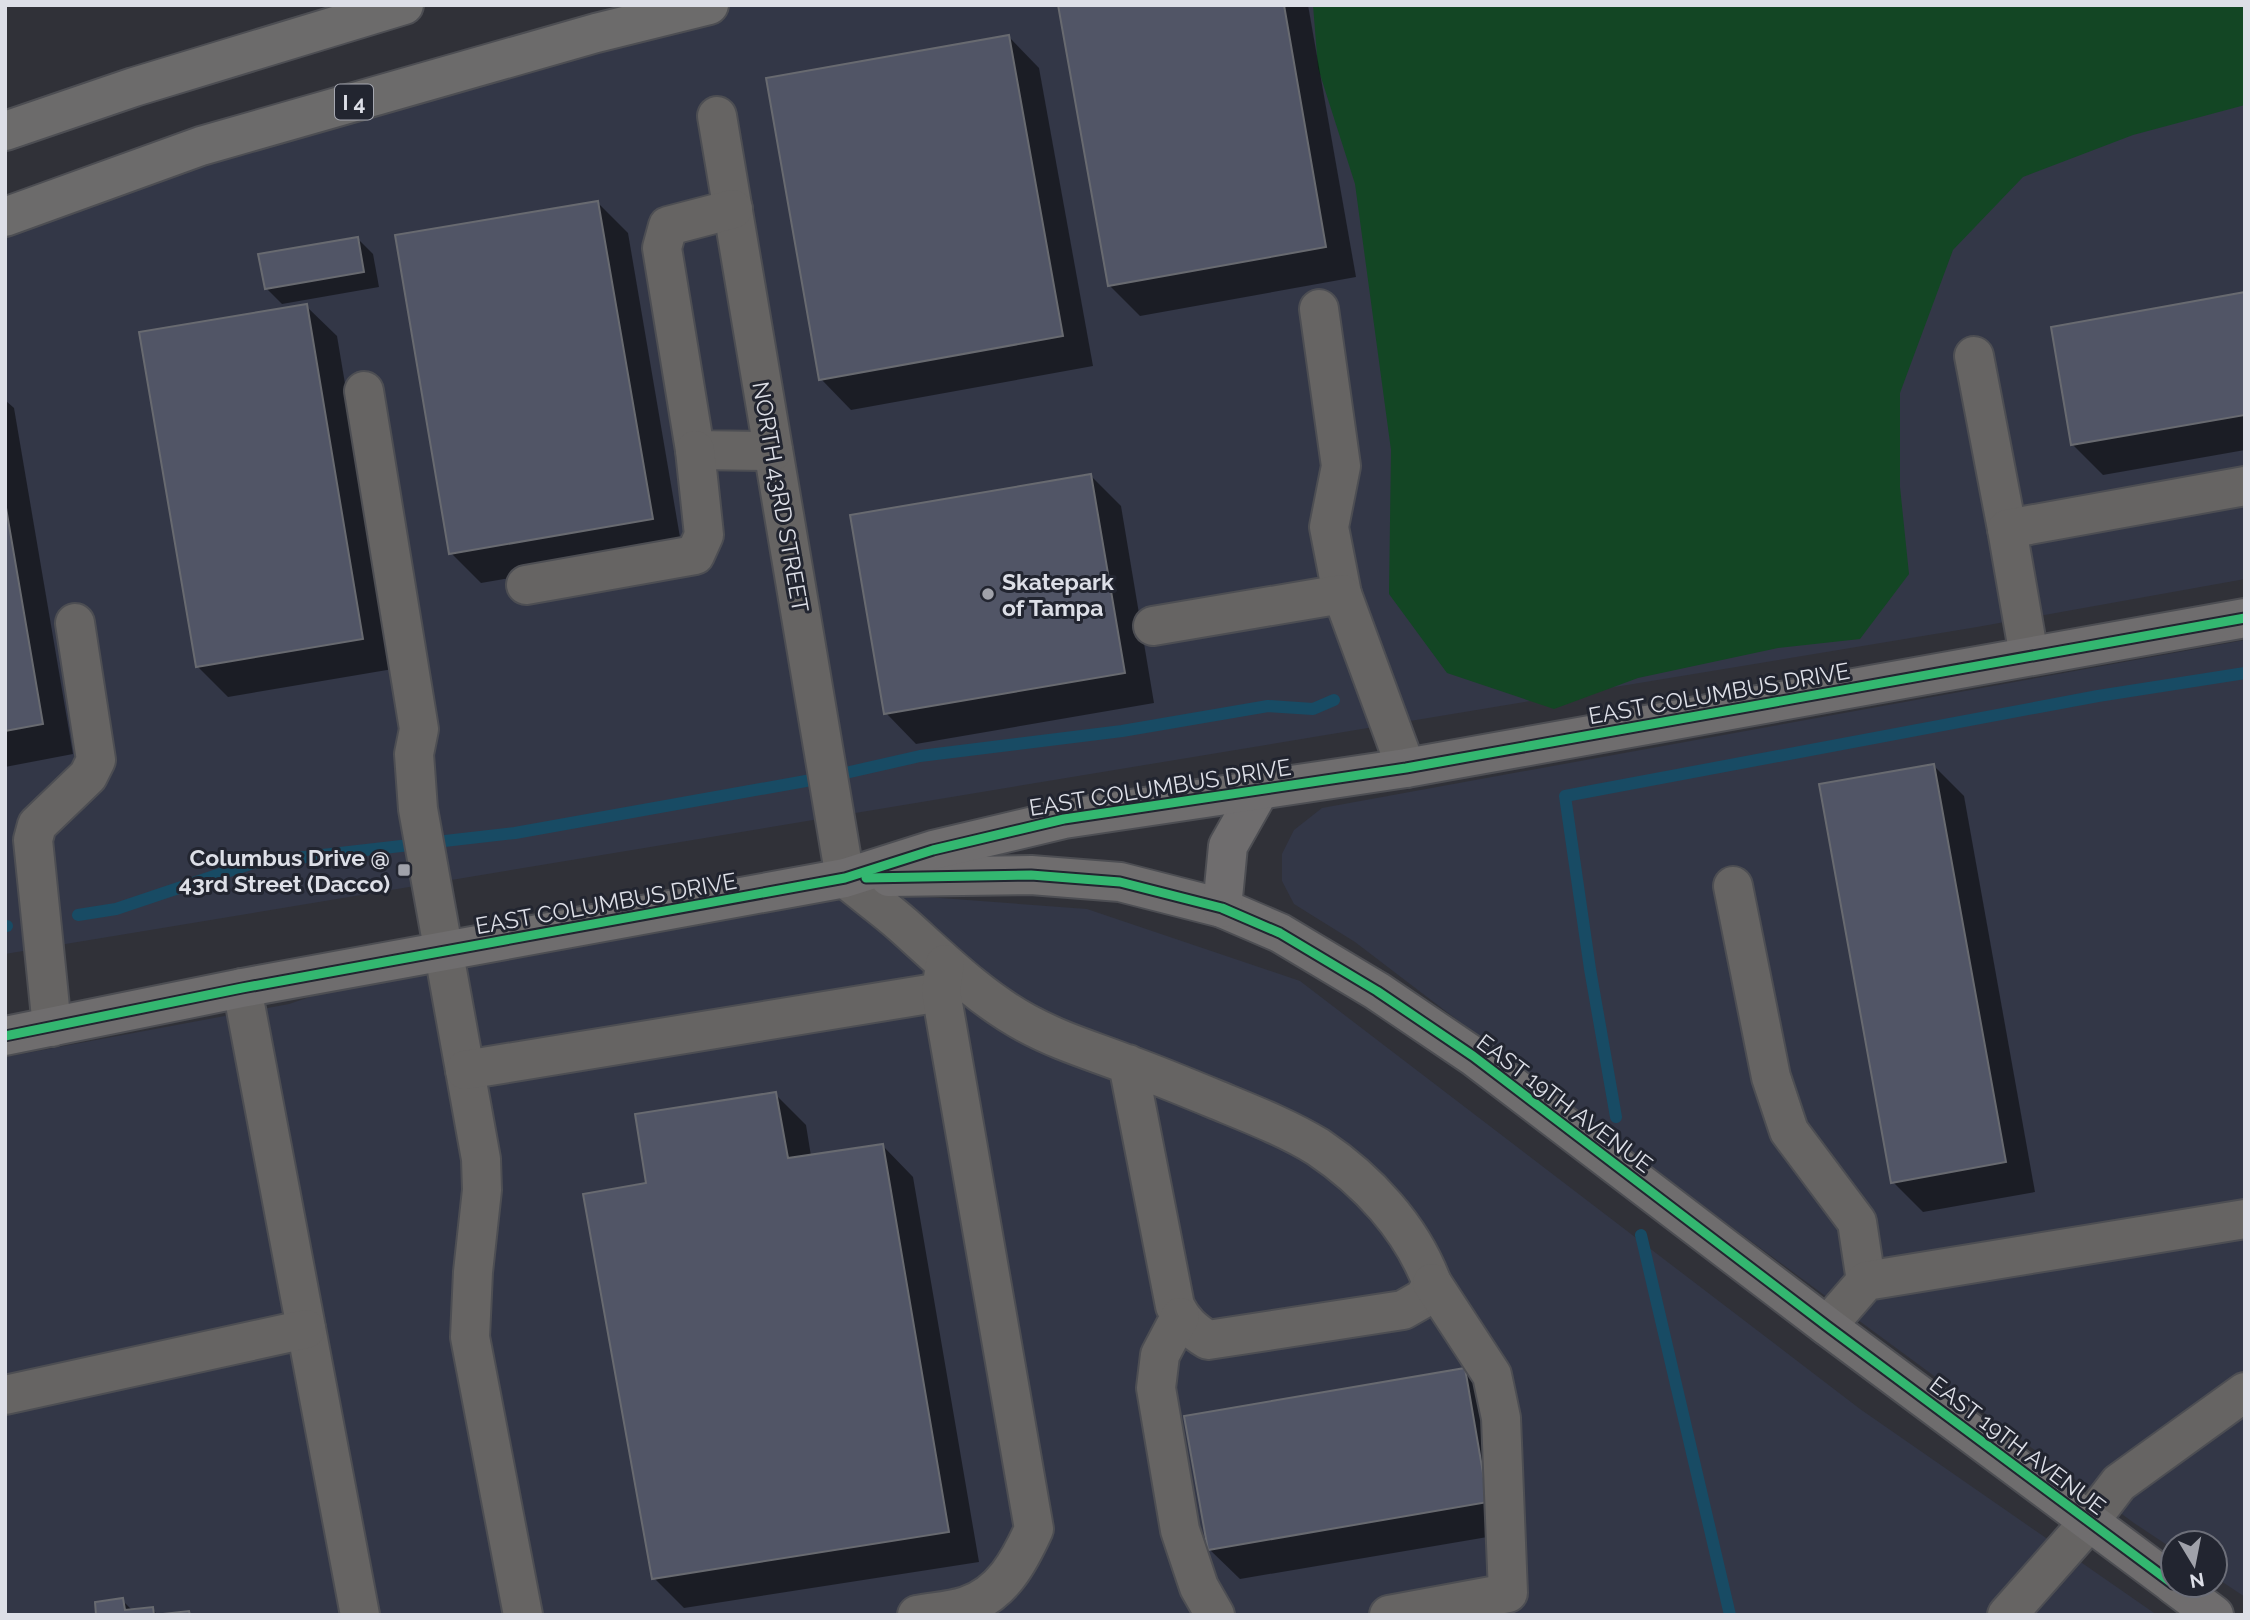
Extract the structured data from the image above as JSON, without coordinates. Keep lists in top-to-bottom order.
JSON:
{
  "streets": {
    "highway": ["I 4"],
    "main road": ["EAST COLUMBUS DRIVE", "EAST 19TH AVENUE"],
    "street": ["NORTH 43RD STREET"]
  },
  "crossings": [
    ["NORTH 43RD STREET", "EAST COLUMBUS DRIVE"],
    ["NORTH 43RD STREET", "EAST 19TH AVENUE"],
    ["EAST COLUMBUS DRIVE", "EAST 19TH AVENUE"]
  ],
  "places": {
    "other": ["Skatepark of Tampa"],
    "transit": ["Columbus Drive @ 43rd Street (Dacco)"]
  },
  "north": "bottom"
}
